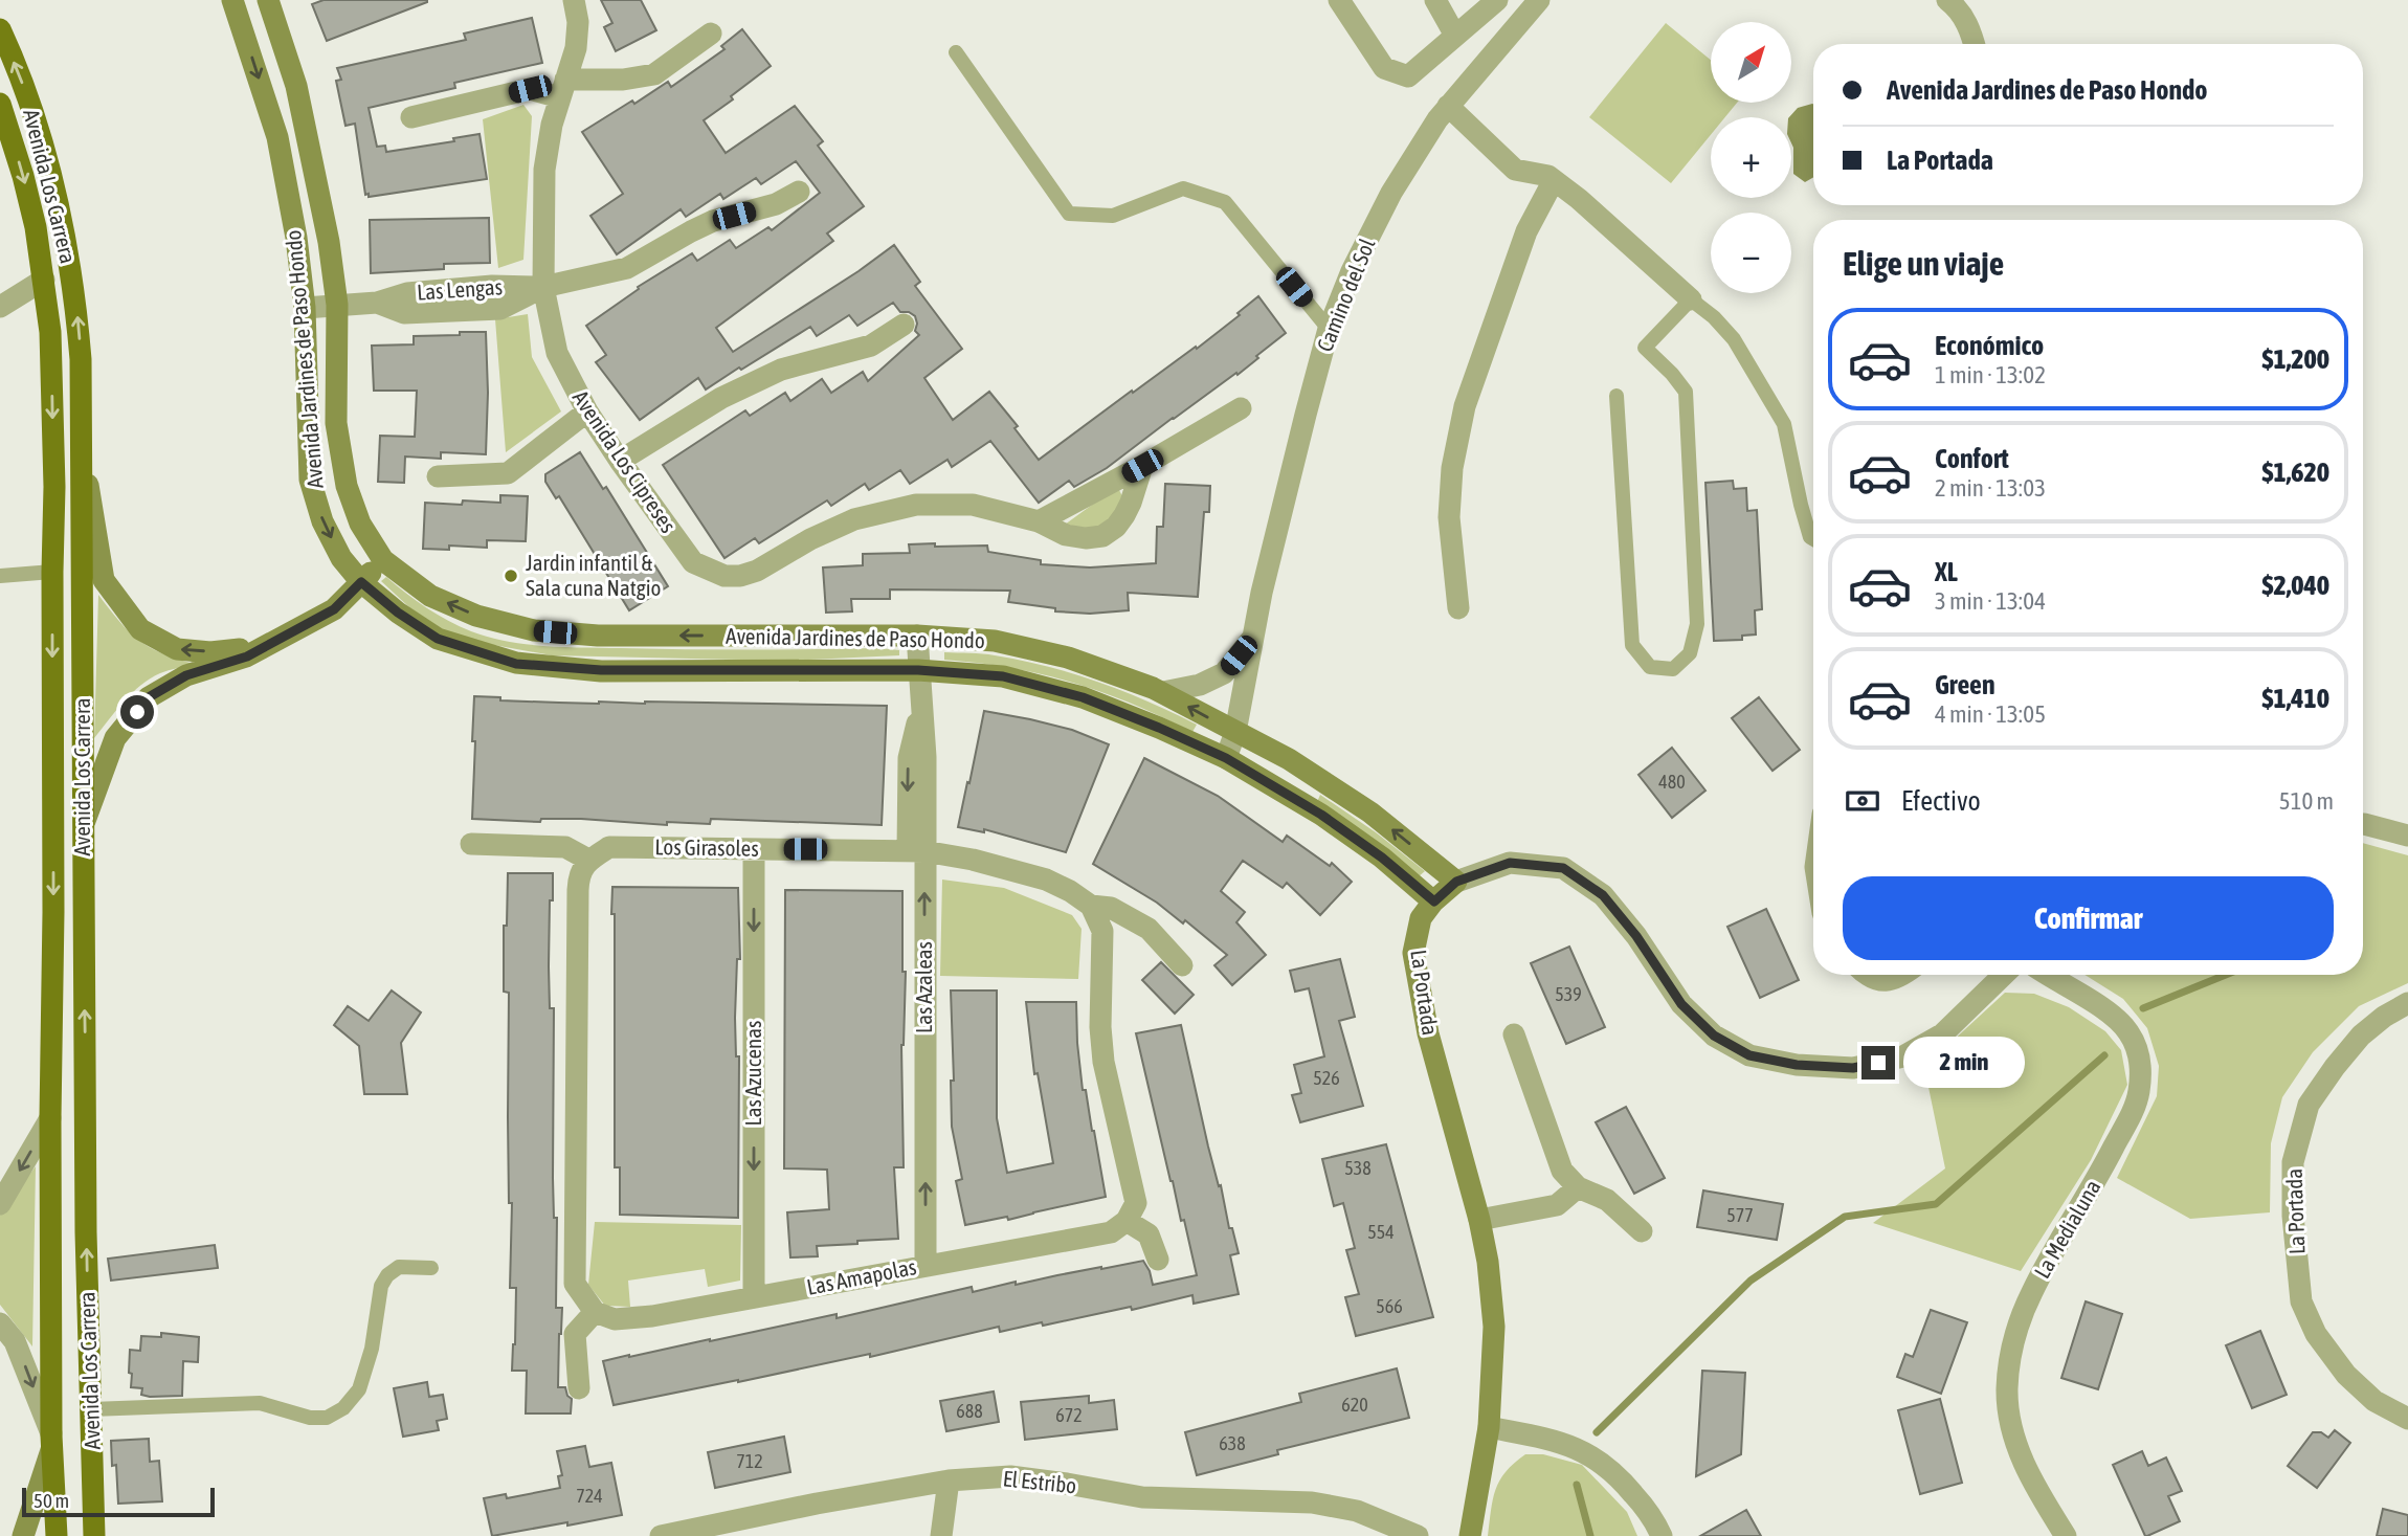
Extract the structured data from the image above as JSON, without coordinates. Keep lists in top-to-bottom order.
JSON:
{
  "streets": {
    "main road": ["Avenida Los Carrera"],
    "street": [
      "Las Lengas",
      "Camino del Sol",
      "Avenida Jardines de Paso Hondo",
      "Avenida Los Cipreses",
      "Los Girasoles",
      "Las Azaleas",
      "La Portada",
      "Las Azucenas",
      "La Medialuna",
      "Las Amapolas",
      "El Estribo"
    ]
  },
  "crossings": [
    ["Las Lengas", "Avenida Jardines de Paso Hondo"],
    ["Las Lengas", "Avenida Los Cipreses"],
    ["Camino del Sol", "Avenida Jardines de Paso Hondo"],
    ["Avenida Jardines de Paso Hondo", "Las Azaleas"],
    ["Avenida Jardines de Paso Hondo", "La Portada"],
    ["Los Girasoles", "Las Azaleas"],
    ["Los Girasoles", "Las Azucenas"],
    ["Las Azaleas", "Las Amapolas"],
    ["Las Azucenas", "Las Amapolas"]
  ],
  "places": ["Jardin infantil & Sala cuna Natgio"],
  "house_numbers": [
    "480",
    "539",
    "526",
    "538",
    "577",
    "554",
    "566",
    "620",
    "688",
    "672",
    "638",
    "712",
    "724"
  ],
  "scale_bar": "50 m",
  "north": "top right",
  "page": {
    "map_buttons": ["+", "−"],
    "banner": ["Avenida Jardines de Paso Hondo", "La Portada"],
    "heading": "Elige un viaje",
    "list": [
      {
        "name": "Económico",
        "note": "1 min · 13:02",
        "value": "$1,200"
      },
      {
        "name": "Confort",
        "note": "2 min · 13:03",
        "value": "$1,620"
      },
      {
        "name": "XL",
        "note": "3 min · 13:04",
        "value": "$2,040"
      },
      {
        "name": "Green",
        "note": "4 min · 13:05",
        "value": "$1,410"
      }
    ],
    "pay": ["Efectivo", "510 m"],
    "buttons": "Confirmar",
    "bubble": "2 min",
    "scale": "50 m"
  }
}
